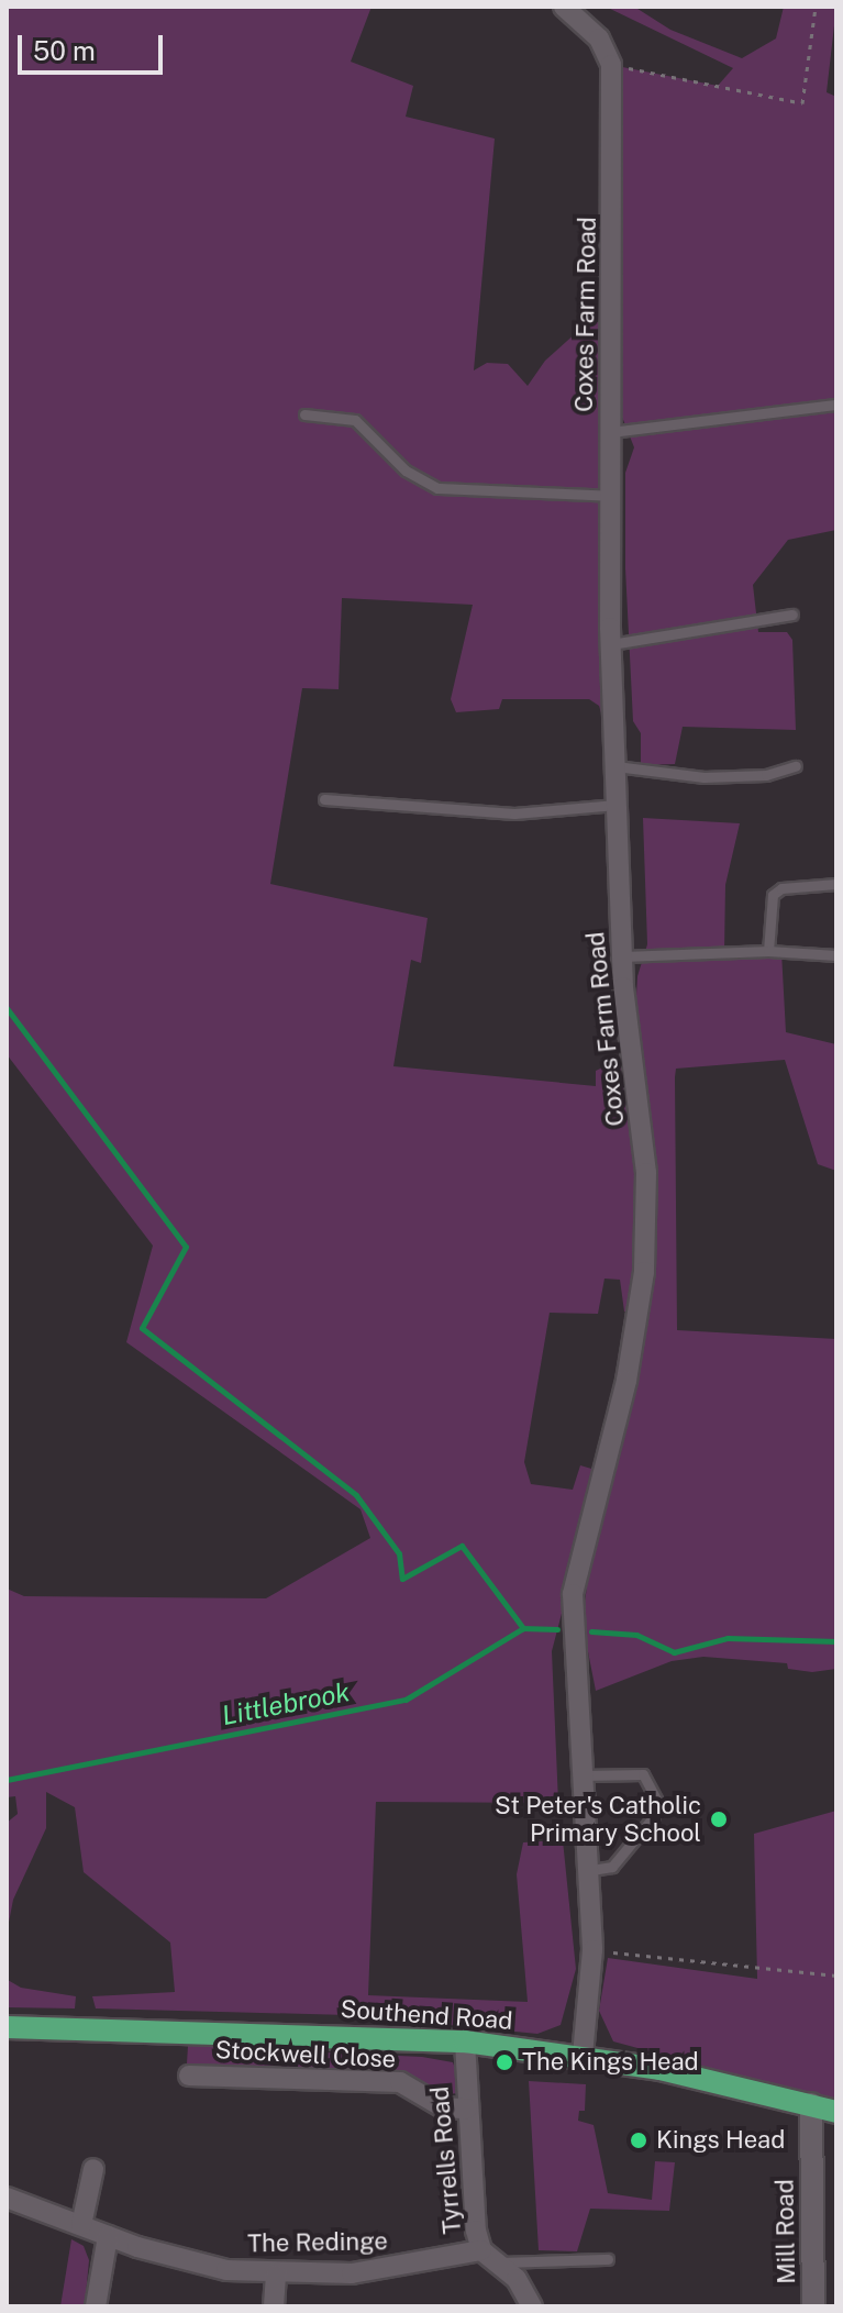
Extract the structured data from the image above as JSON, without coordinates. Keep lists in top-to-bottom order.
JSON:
{
  "streets": {
    "main road": ["Southend Road"],
    "street": [
      "Coxes Farm Road",
      "Stockwell Close",
      "Tyrrells Road",
      "Mill Road",
      "The Redinge"
    ]
  },
  "crossings": [
    ["Coxes Farm Road", "Southend Road"],
    ["Southend Road", "Tyrrells Road"],
    ["Southend Road", "Mill Road"],
    ["Stockwell Close", "Tyrrells Road"],
    ["Tyrrells Road", "The Redinge"]
  ],
  "water": ["Littlebrook"],
  "places": ["St Peter's Catholic Primary School", "The Kings Head", "Kings Head"],
  "scale_bar": "50 m"
}
